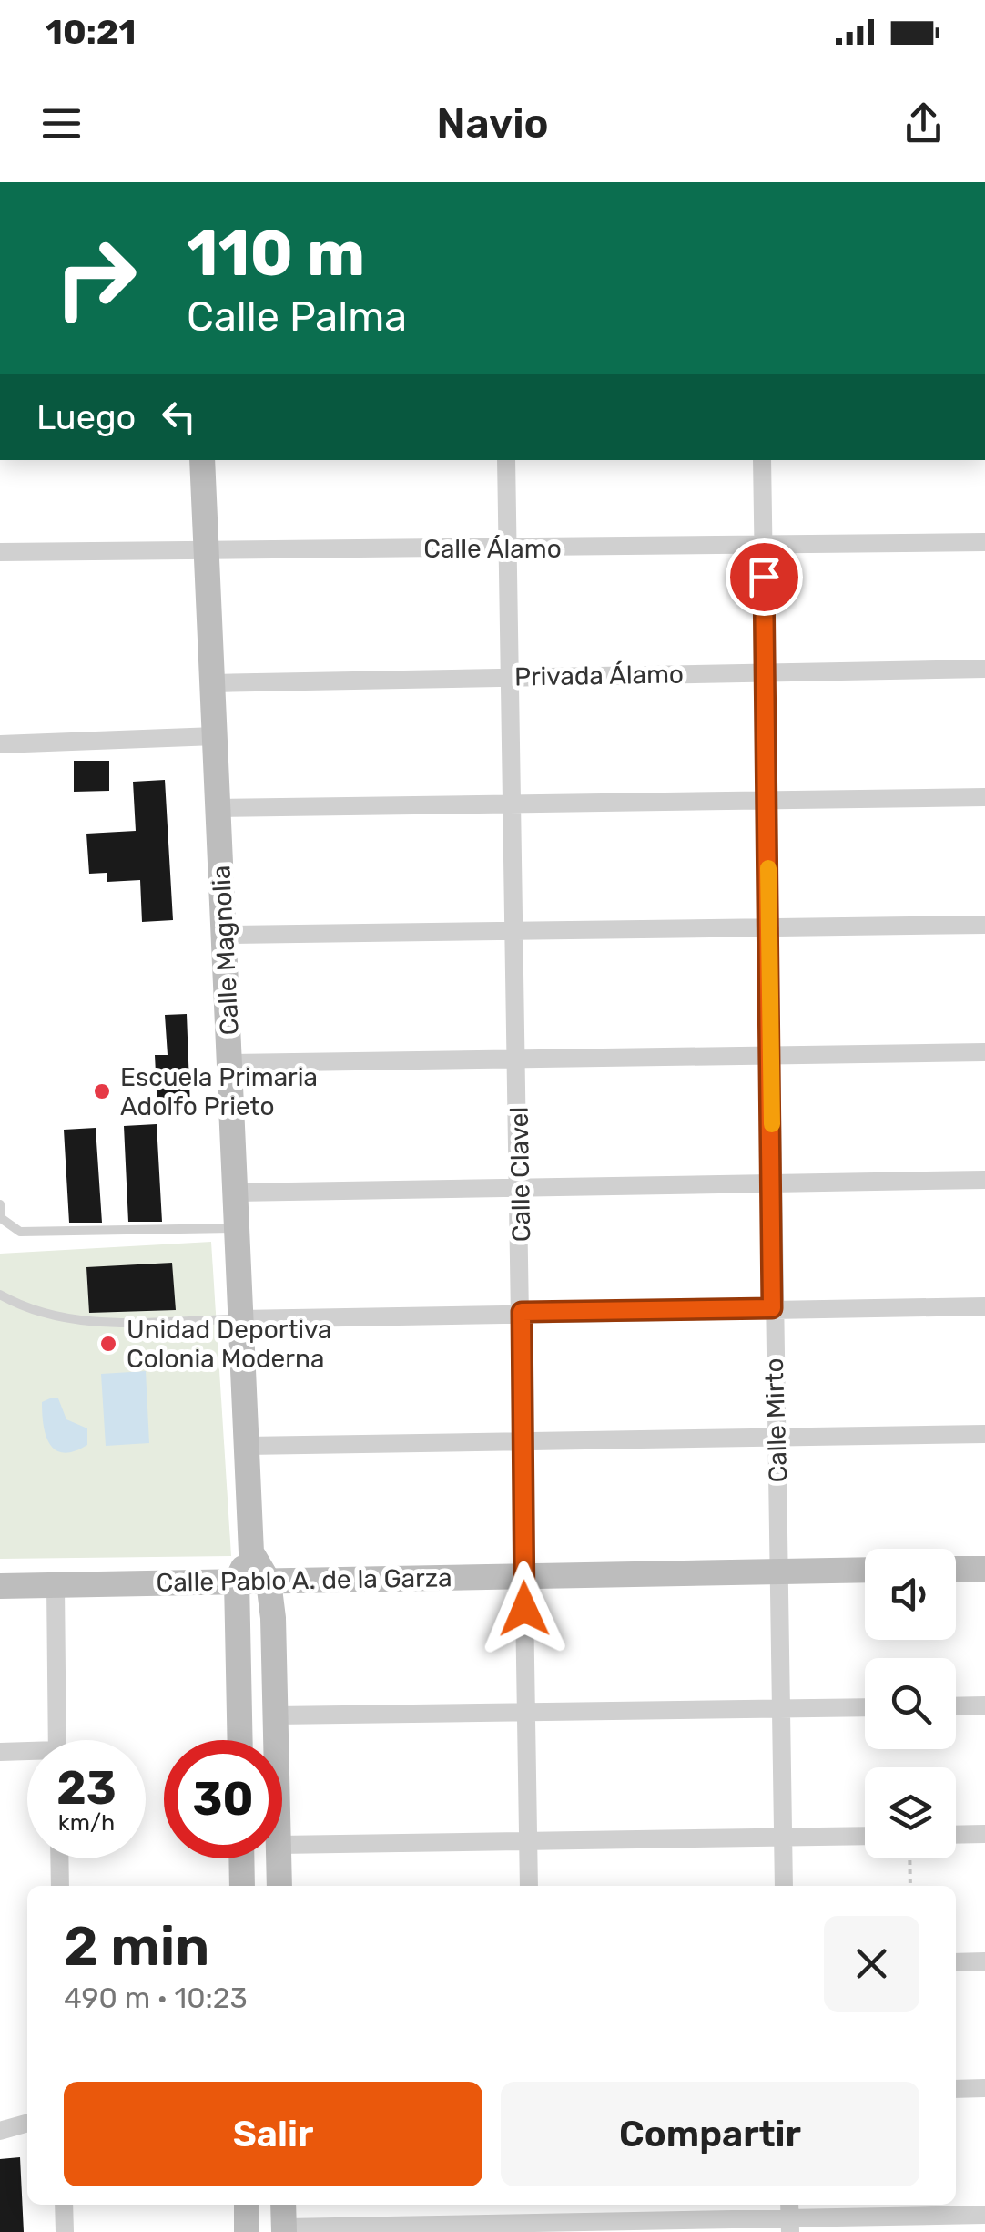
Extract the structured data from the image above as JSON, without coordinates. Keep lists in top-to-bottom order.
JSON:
{
  "streets": {
    "street": [
      "Calle Álamo",
      "Privada Álamo",
      "Calle Magnolia",
      "Calle Clavel",
      "Calle Mirto",
      "Calle Pablo A. de la Garza"
    ]
  },
  "crossings": [
    ["Calle Álamo", "Calle Magnolia"],
    ["Calle Álamo", "Calle Clavel"],
    ["Calle Álamo", "Calle Mirto"],
    ["Privada Álamo", "Calle Magnolia"],
    ["Privada Álamo", "Calle Clavel"],
    ["Privada Álamo", "Calle Mirto"],
    ["Calle Magnolia", "Calle Pablo A. de la Garza"],
    ["Calle Clavel", "Calle Pablo A. de la Garza"],
    ["Calle Mirto", "Calle Pablo A. de la Garza"]
  ],
  "places": ["Escuela Primaria Adolfo Prieto", "Unidad Deportiva Colonia Moderna"],
  "page": {
    "status": "10:21",
    "header": "Navio",
    "turn": ["110 m", "Calle Palma"],
    "then": "Luego",
    "speed": "23 km/h",
    "limit": "30",
    "heading": ["2 min", "490 m · 10:23"],
    "buttons": ["Salir", "Compartir"]
  }
}
